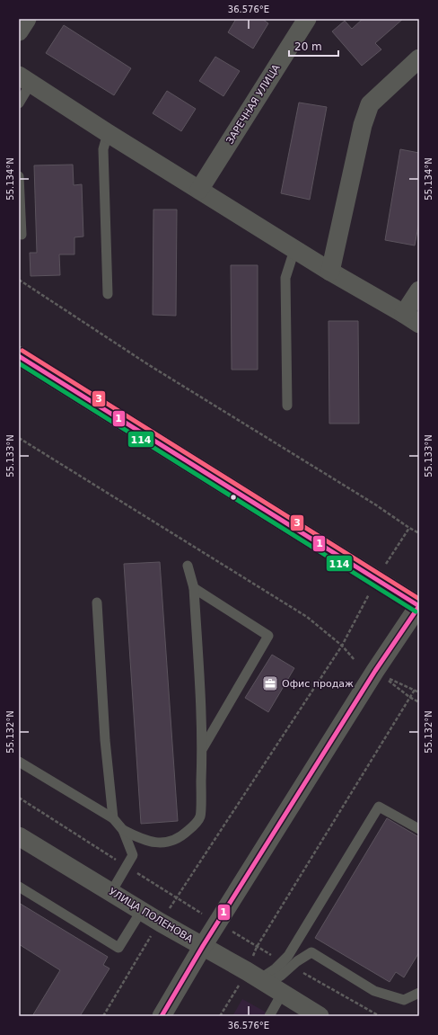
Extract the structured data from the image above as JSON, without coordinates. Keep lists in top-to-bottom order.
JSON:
{
  "streets": {
    "street": ["ЗАРЕЧНАЯ УЛИЦА", "УЛИЦА ПОЛЕНОВА"]
  },
  "places": {
    "office": ["Офис продаж"]
  },
  "lines": ["transit line 3", "transit line 1", "transit line 114"],
  "scale_bar": "20 m",
  "coordinates": [
    "36.576°E",
    "55.134°N",
    "55.133°N",
    "55.132°N"
  ]
}
